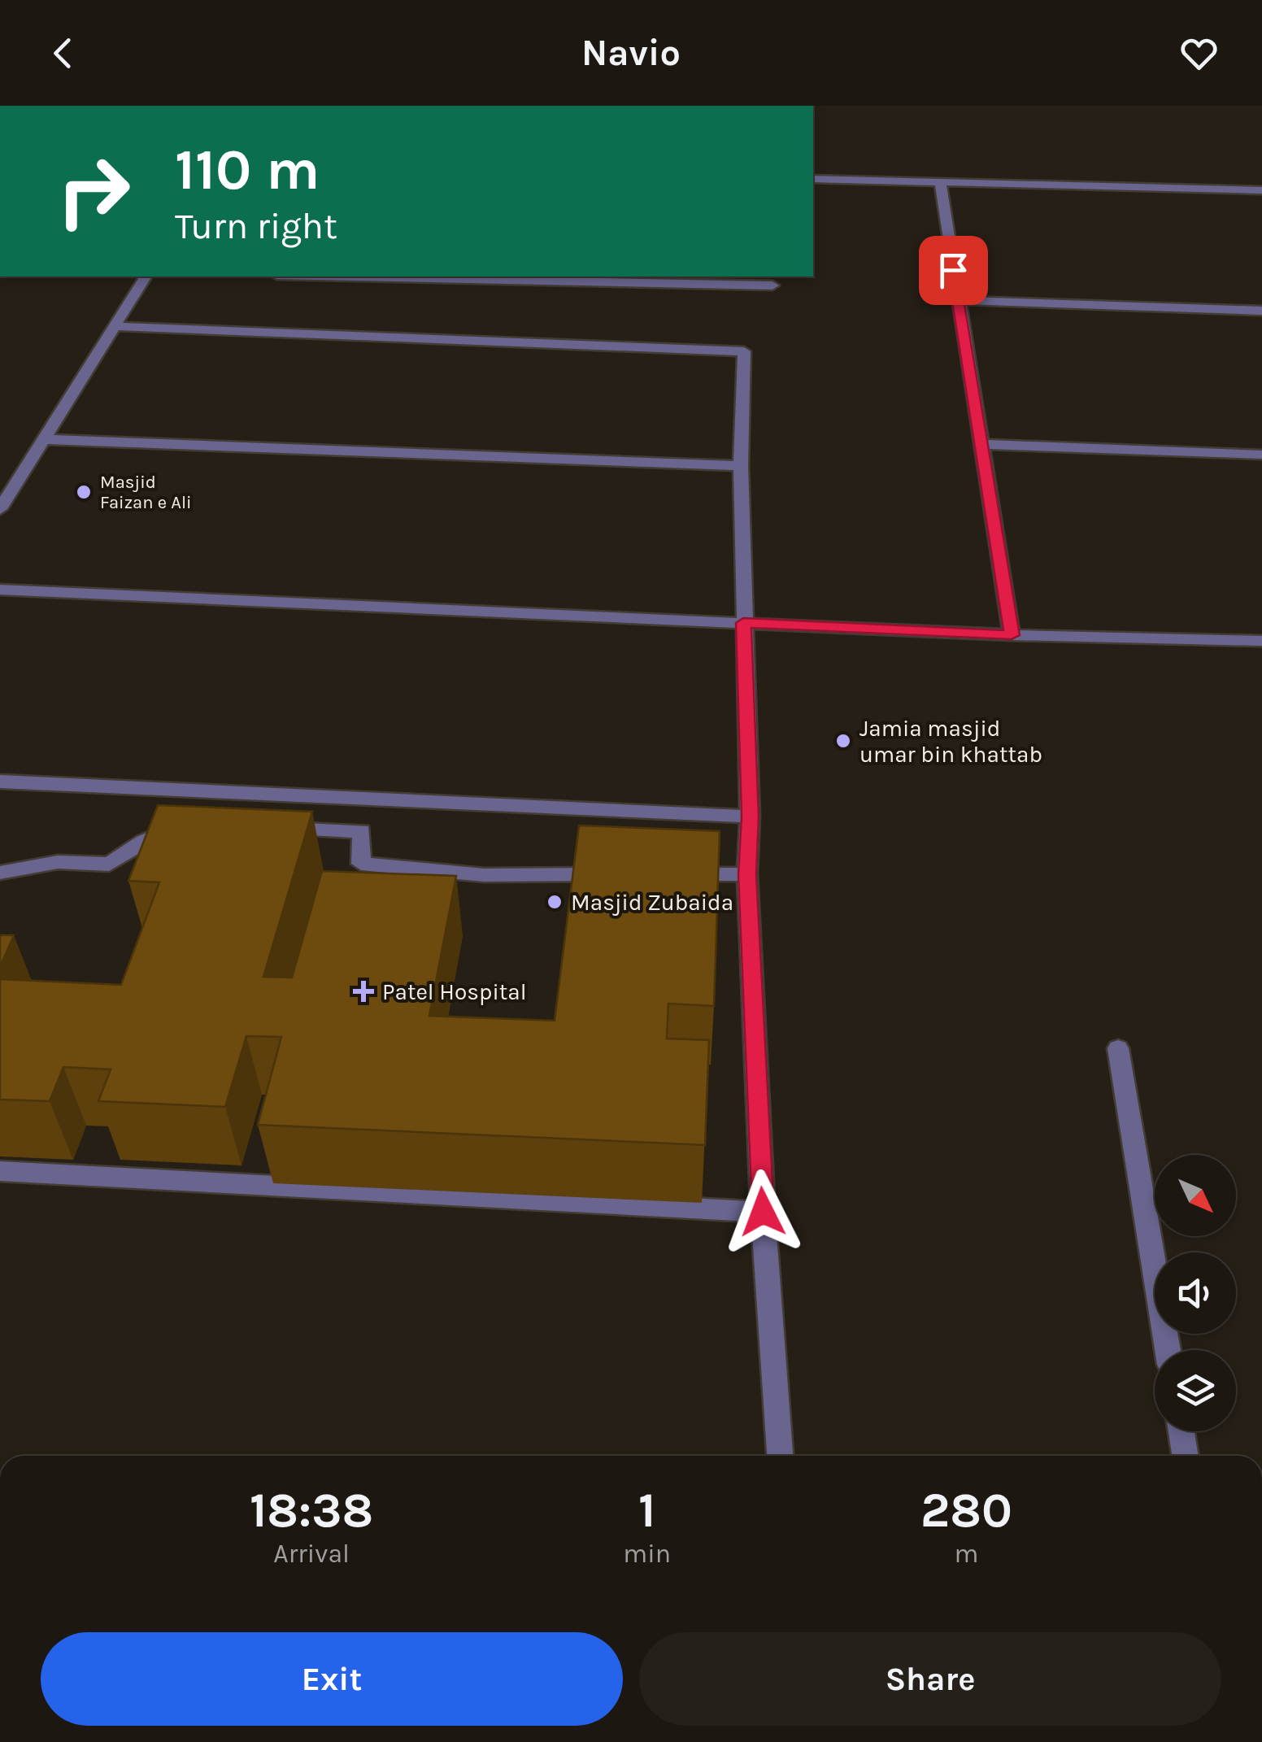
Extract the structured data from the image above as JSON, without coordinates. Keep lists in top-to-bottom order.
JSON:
{
  "places": {
    "other": ["Masjid Faizan e Ali", "Jamia masjid umar bin khattab", "Masjid Zubaida"],
    "health": ["Patel Hospital"]
  },
  "north": "bottom right",
  "page": {
    "header": "Navio",
    "turn": ["110 m", "Turn right"],
    "eta": [
      "18:38",
      "Arrival",
      "1",
      "min",
      "280",
      "m"
    ],
    "buttons": ["Exit", "Share"]
  }
}
